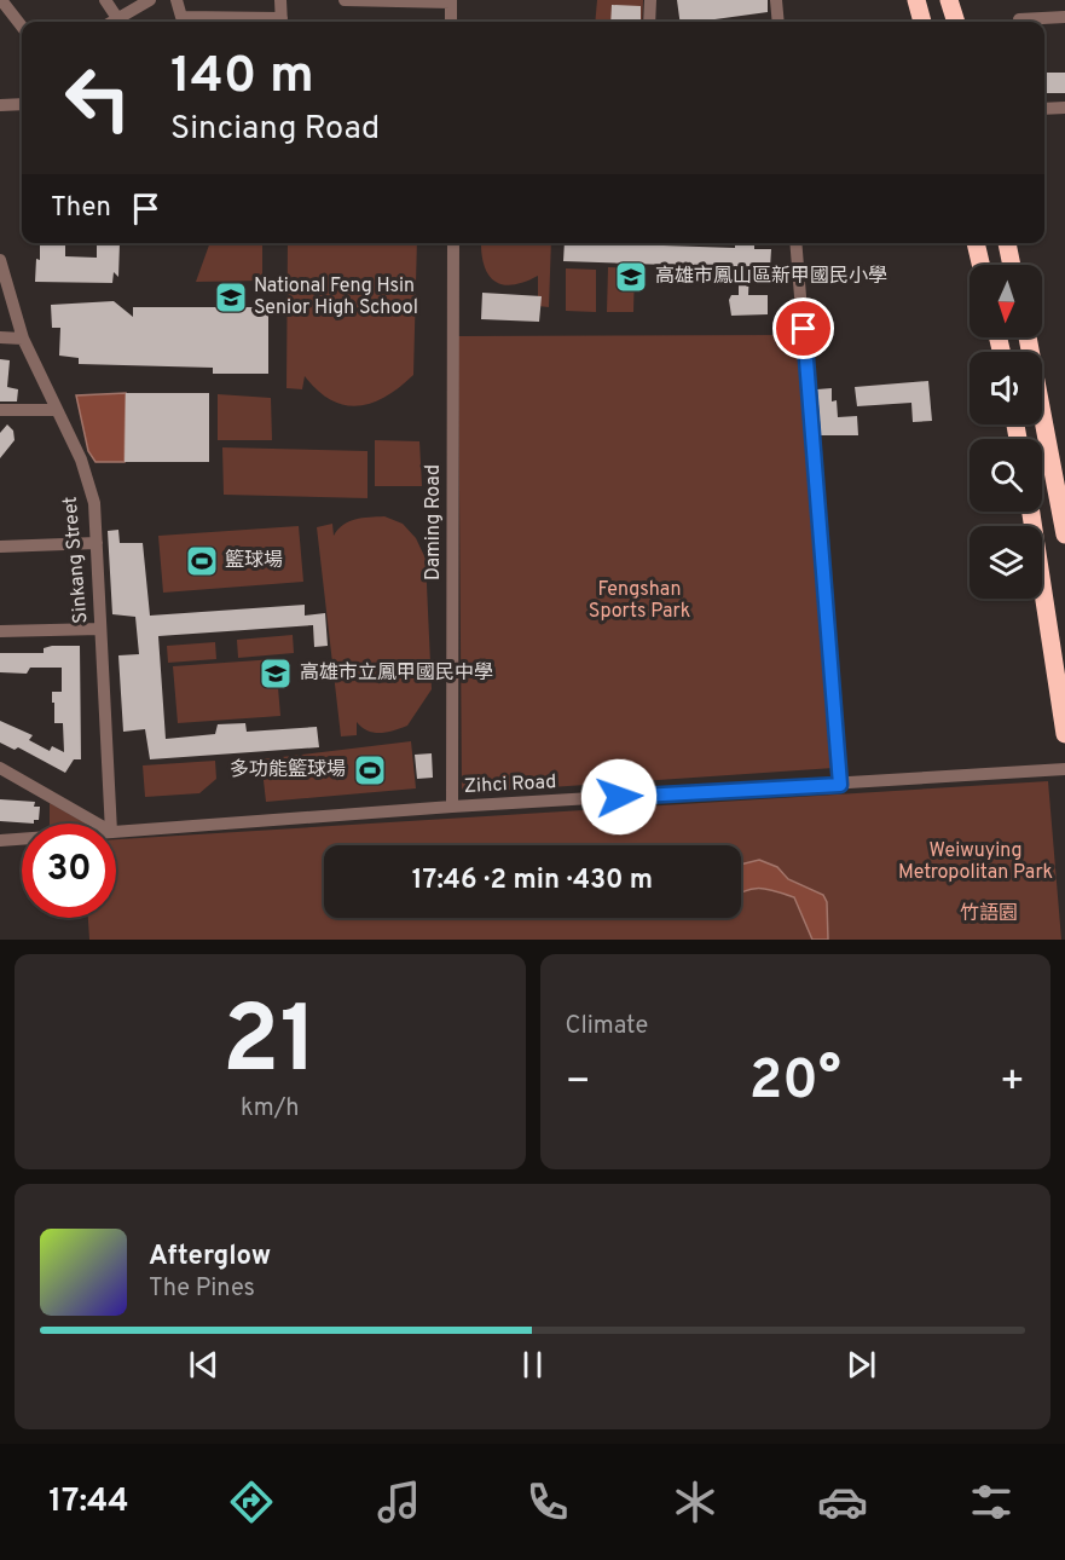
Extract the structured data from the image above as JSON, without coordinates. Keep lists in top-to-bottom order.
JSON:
{
  "streets": {
    "street": ["Daming Road", "Sinkang Street", "Zihci Road"]
  },
  "crossings": [
    ["Daming Road", "Zihci Road"]
  ],
  "parks": ["Fengshan Sports Park", "Weiwuying Metropolitan Park", "竹語園"],
  "places": {
    "school or university": ["高雄市鳳山區新甲國民小學", "National Feng Hsin Senior High School", "高雄市立鳳甲國民中學"],
    "sports": ["籃球場", "多功能籃球場"]
  },
  "north": "bottom",
  "page": {
    "turn": ["140 m", "Sinciang Road"],
    "then": "Then",
    "limit": "30",
    "trip": "17:46 · 2 min · 430 m",
    "tile": [
      ["21", "km/h"],
      "Climate"
    ],
    "heat": ["−", "20°", "+"],
    "song": ["Afterglow", "The Pines"],
    "tabs": "17:44"
  }
}
